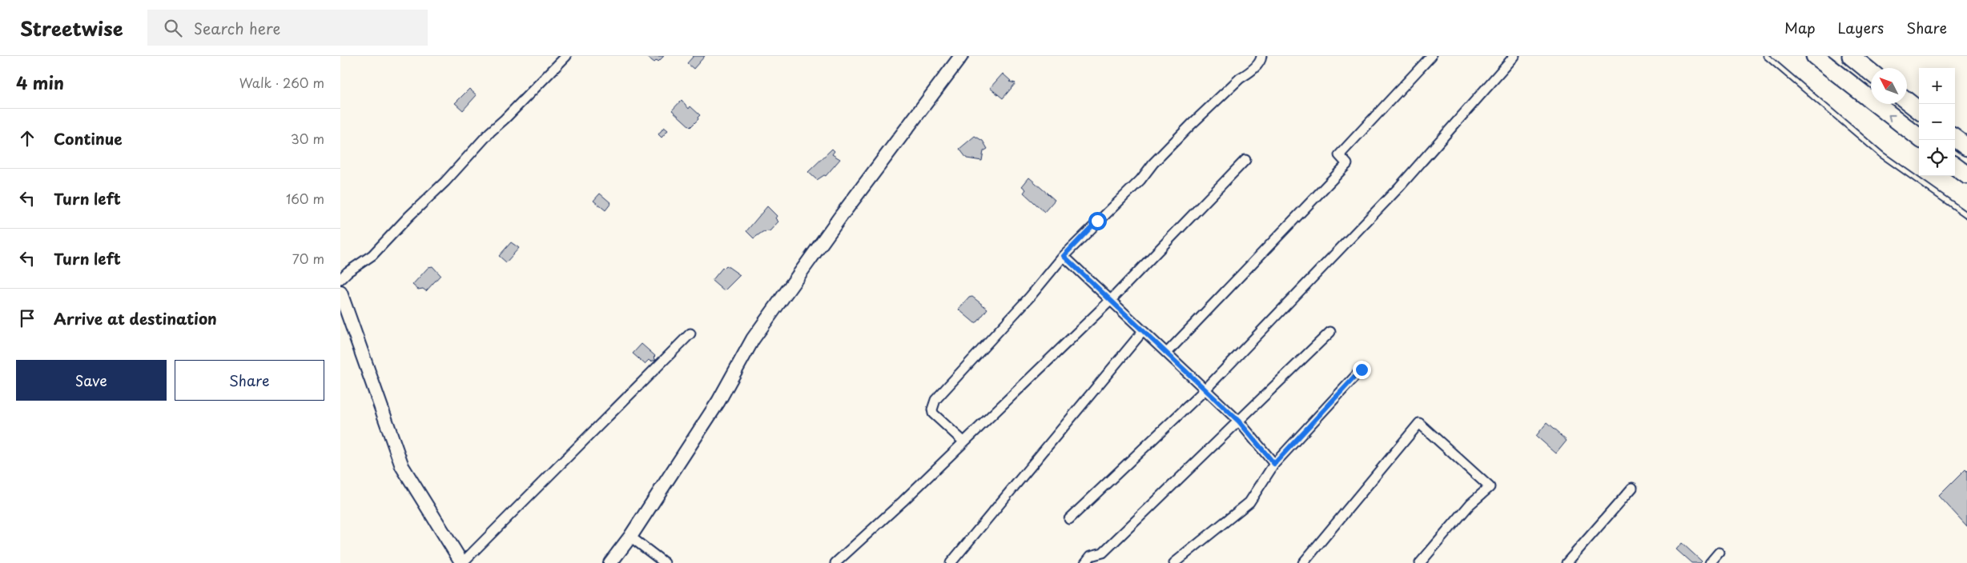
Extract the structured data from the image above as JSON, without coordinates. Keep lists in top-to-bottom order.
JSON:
{
  "north": "top left",
  "page": {
    "header": "Streetwise",
    "search": "Search here",
    "nav": ["Map", "Layers", "Share"],
    "heading": ["4 min", "Walk · 260 m"],
    "map_buttons": ["+", "−"],
    "list": [
      ["Continue", "30 m"],
      ["Turn left", "160 m"],
      ["Turn left", "70 m"],
      "Arrive at destination"
    ],
    "buttons": ["Save", "Share"]
  }
}
